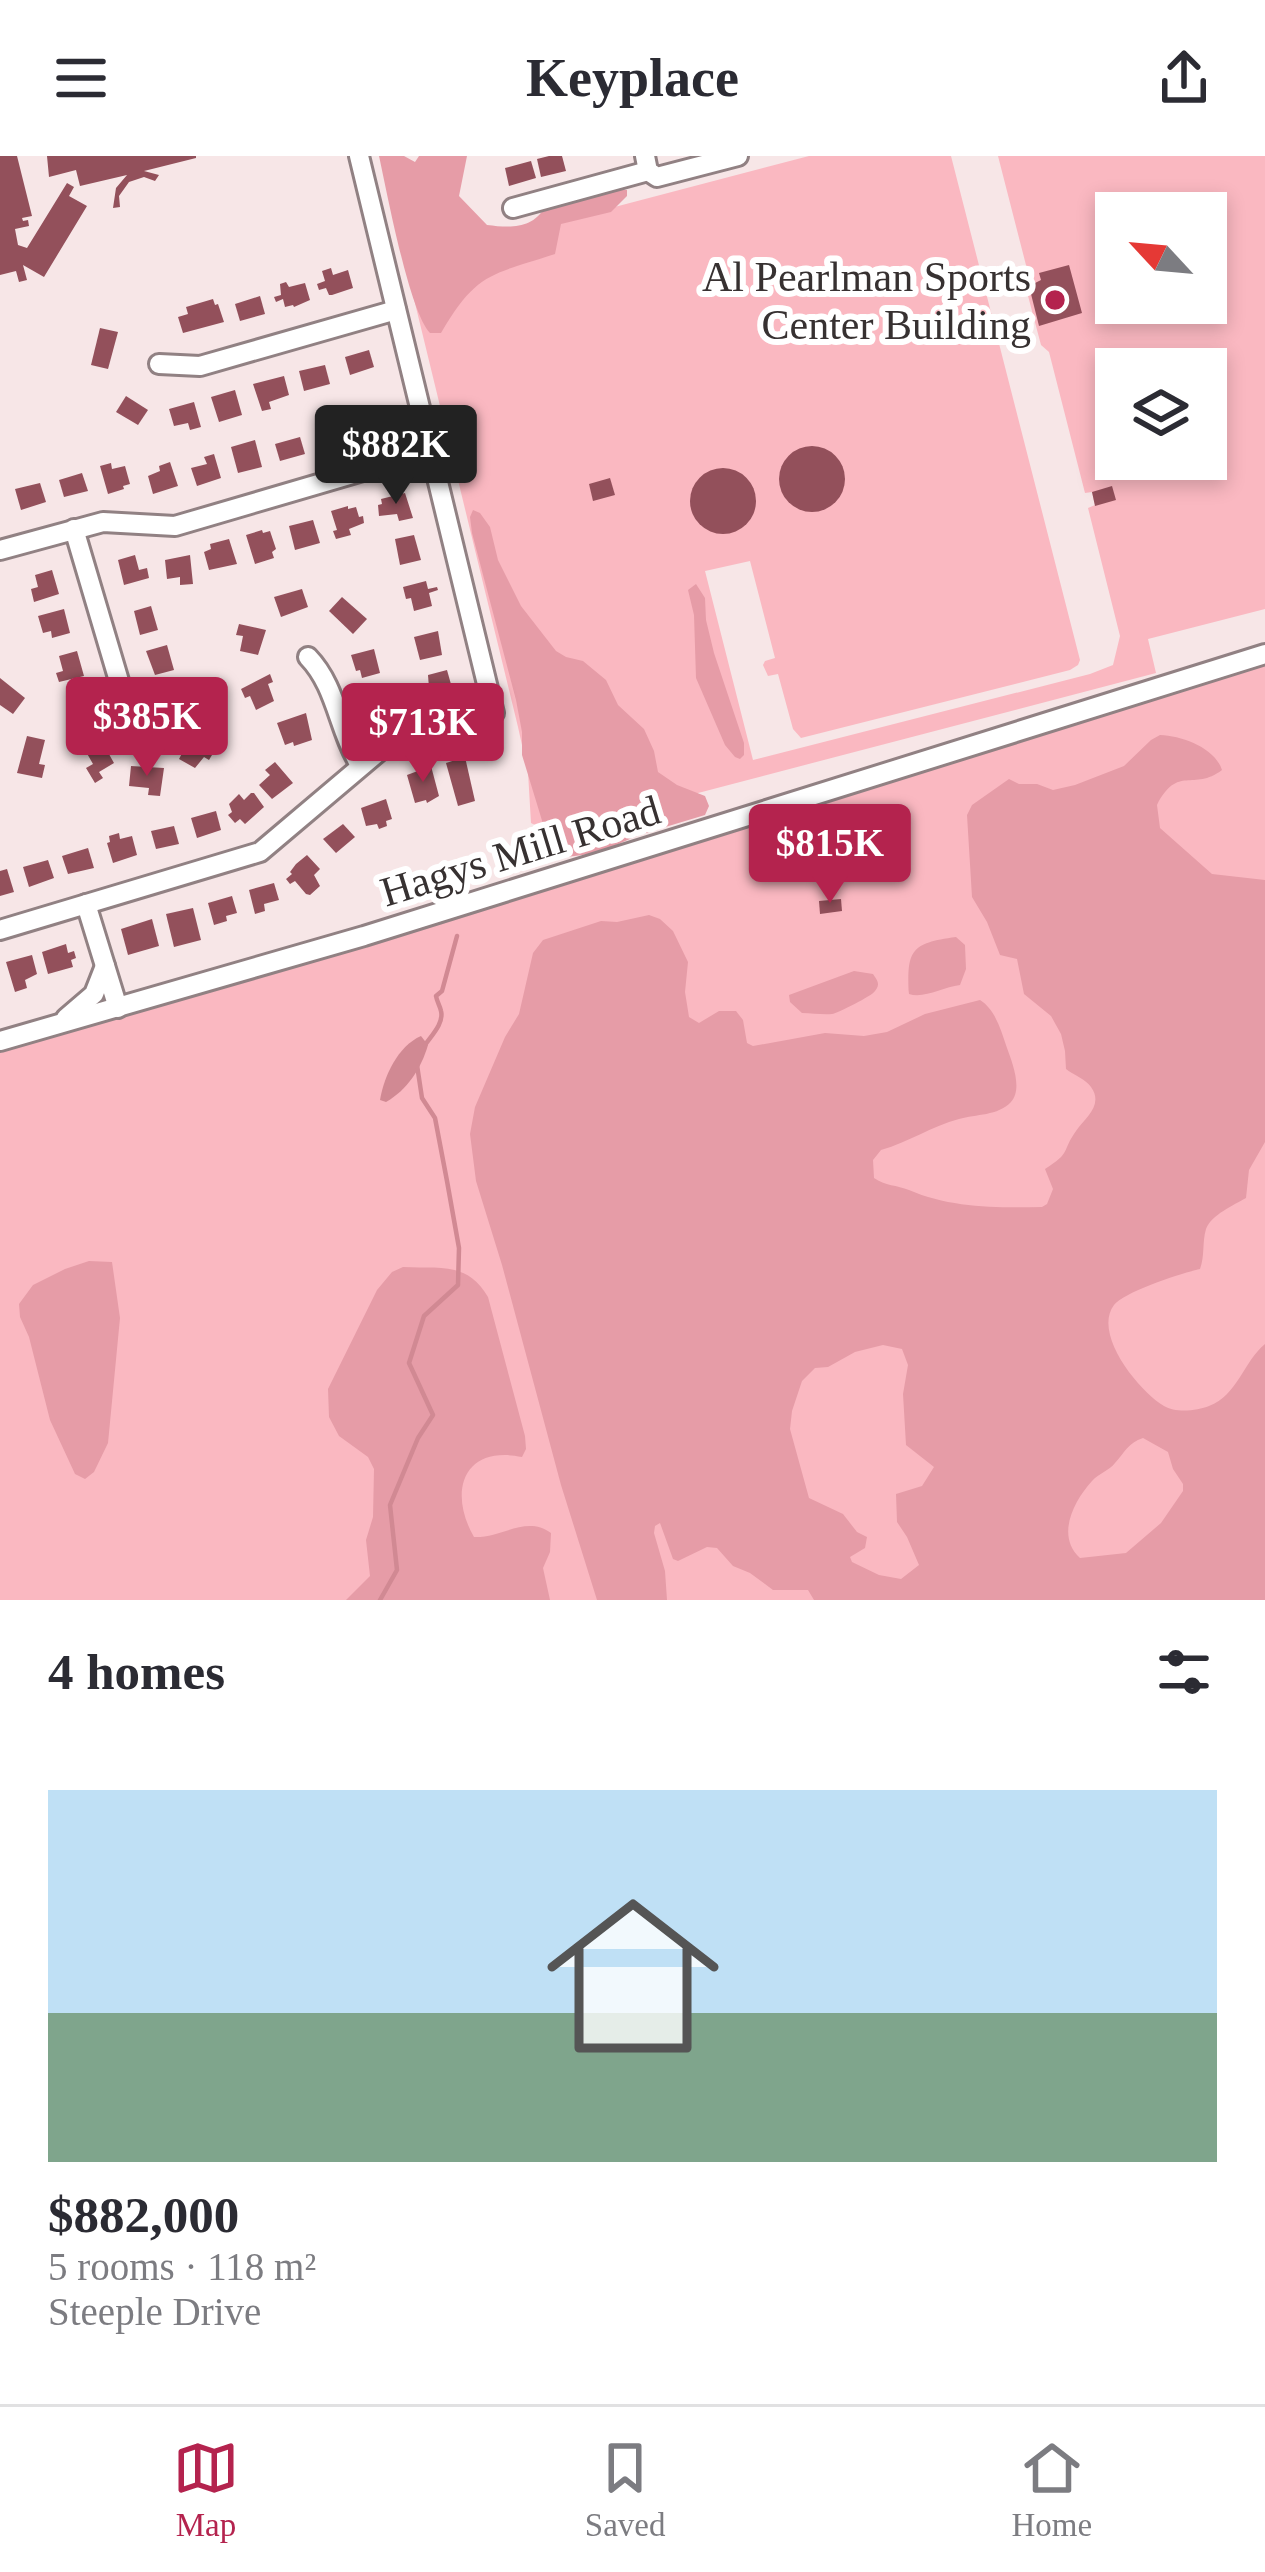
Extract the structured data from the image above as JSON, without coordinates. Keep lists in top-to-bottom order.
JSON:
{
  "streets": {
    "street": ["Hagys Mill Road"]
  },
  "places": ["Al Pearlman Sports Center Building"],
  "north": "top left",
  "page": {
    "header": "Keyplace",
    "price": [
      "$882K",
      "$385K",
      "$713K",
      "$815K"
    ],
    "heading": "4 homes",
    "list": [
      {
        "name": "$882,000",
        "note": "5 rooms · 118 m² · Steeple Drive"
      }
    ],
    "tabs": ["Map", "Saved", "Home"]
  }
}
